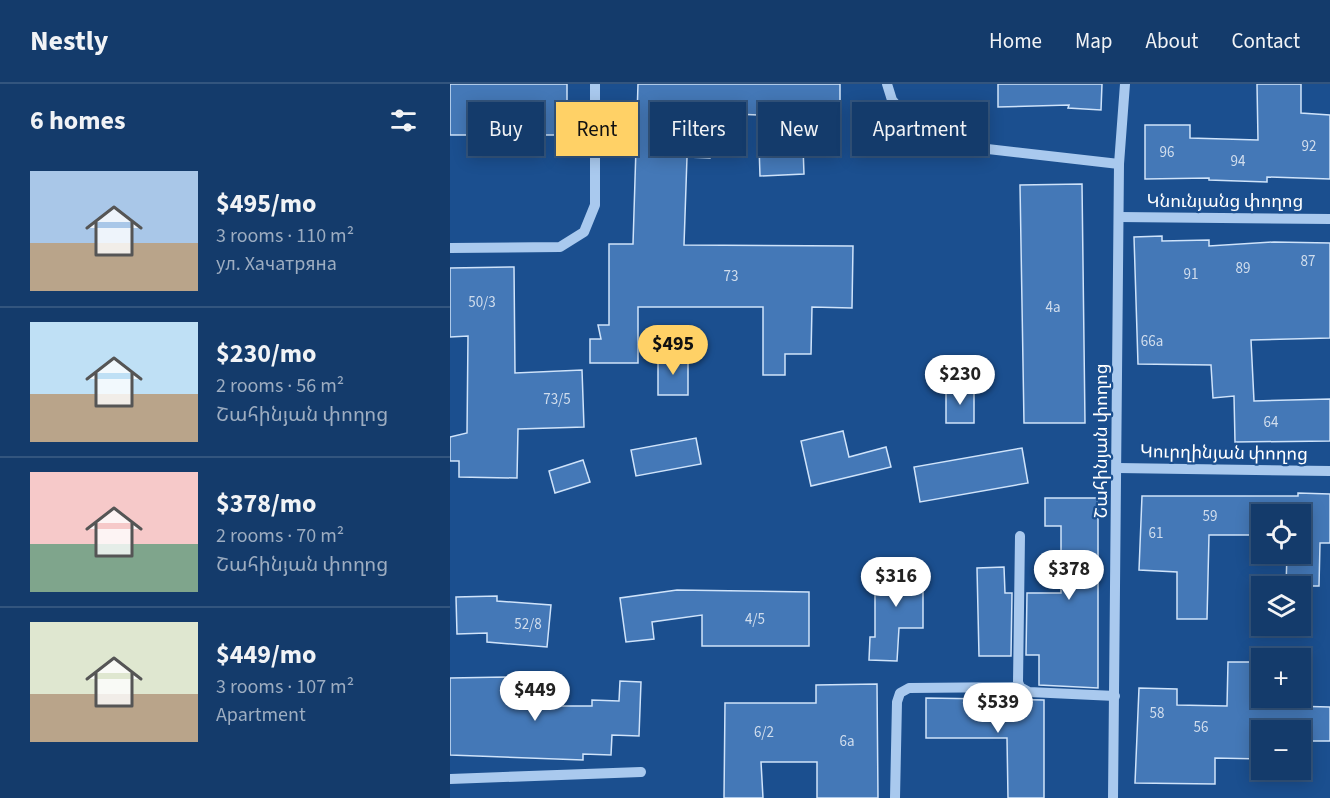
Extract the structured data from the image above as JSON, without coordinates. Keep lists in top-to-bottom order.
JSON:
{
  "streets": {
    "street": ["Կնունյանց փողոց", "Շահինյան փողոց", "Կուրղինյան փողոց"]
  },
  "crossings": [
    ["Կնունյանց փողոց", "Շահինյան փողոց"],
    ["Շահինյան փողոց", "Կուրղինյան փողոց"]
  ],
  "house_numbers": [
    "92",
    "96",
    "94",
    "87",
    "89",
    "91",
    "73",
    "50/3",
    "4a",
    "66a",
    "73/5",
    "64",
    "59",
    "61",
    "4/5",
    "52/8",
    "58",
    "56",
    "6/2",
    "6a"
  ],
  "page": {
    "header": "Nestly",
    "nav": [
      "Home",
      "Map",
      "About",
      "Contact"
    ],
    "heading": "6 homes",
    "chip": [
      "Buy",
      "Rent",
      "Filters",
      "New",
      "Apartment"
    ],
    "list": [
      {
        "name": "$495/mo",
        "note": "3 rooms · 110 m² · ул. Хачатряна"
      },
      {
        "name": "$230/mo",
        "note": "2 rooms · 56 m² · Շահինյան փողոց"
      },
      {
        "name": "$378/mo",
        "note": "2 rooms · 70 m² · Շահինյան փողոց"
      },
      {
        "name": "$449/mo",
        "note": "3 rooms · 107 m² · Apartment"
      }
    ],
    "price": [
      "$495",
      "$230",
      "$378",
      "$316",
      "$449",
      "$539"
    ],
    "map_buttons": ["+", "−"]
  }
}
